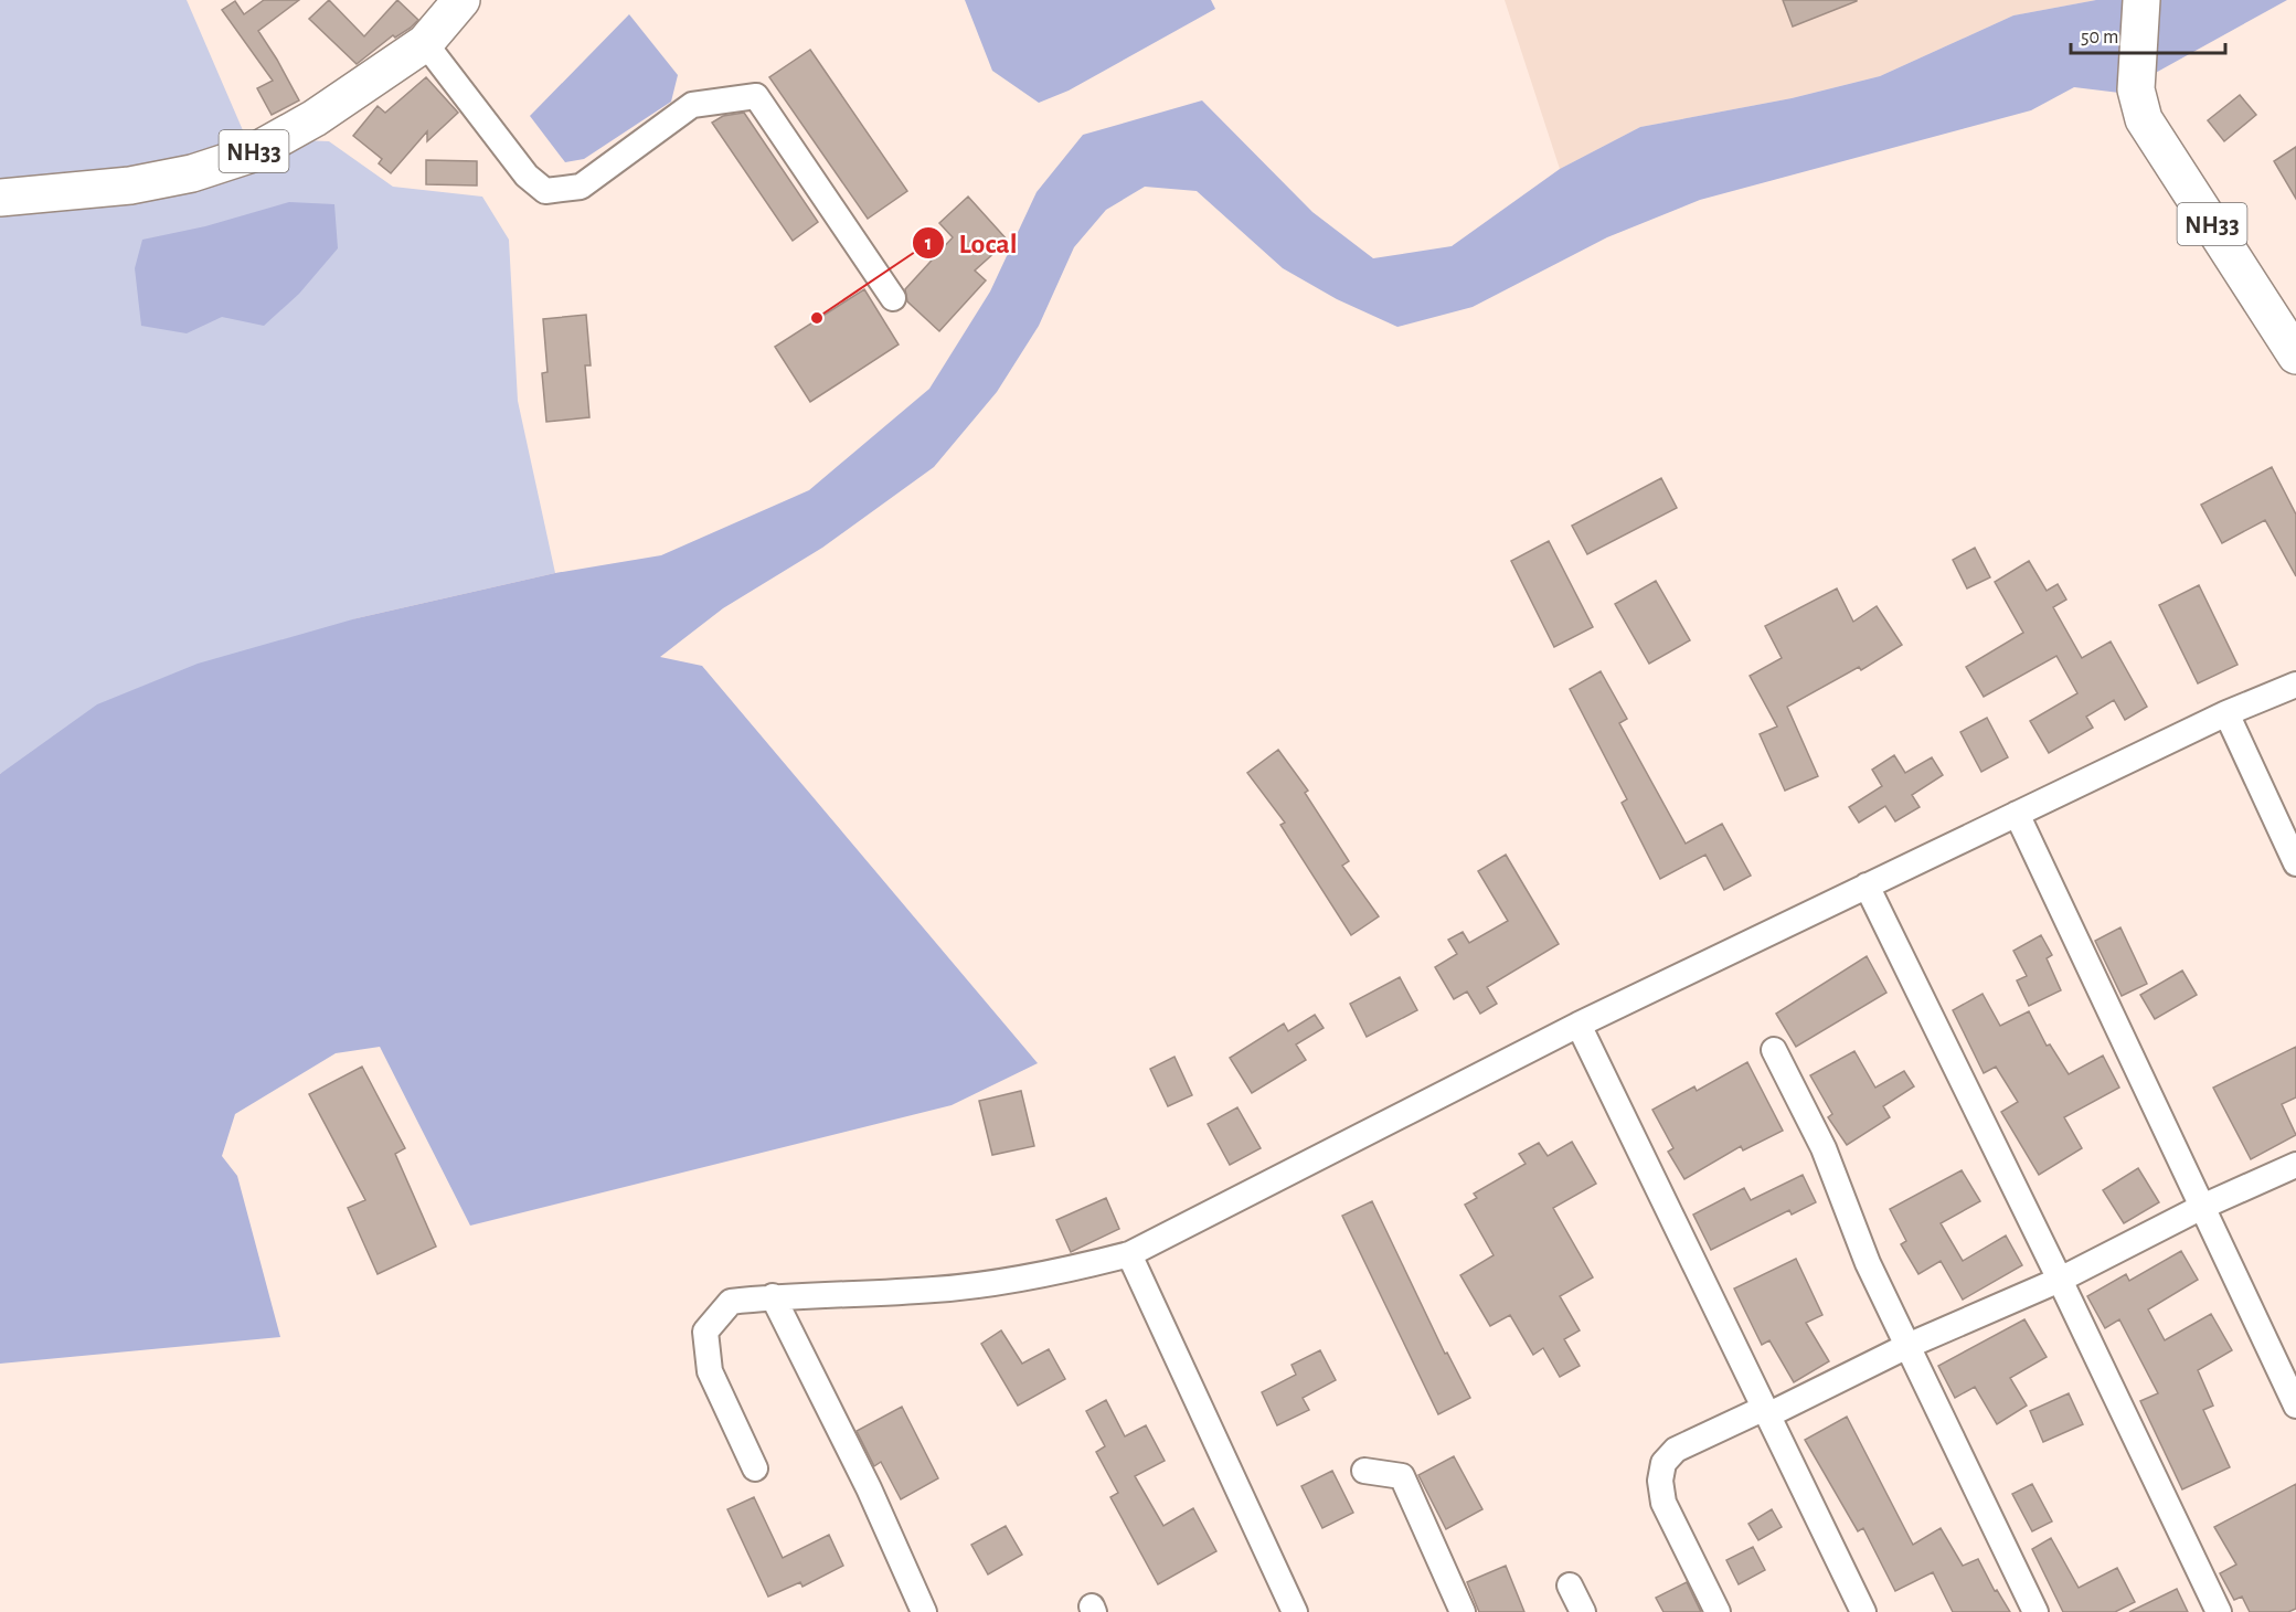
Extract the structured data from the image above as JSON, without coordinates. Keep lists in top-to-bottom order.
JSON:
{
  "streets": {
    "highway": ["NH33"]
  },
  "places": ["Local"],
  "scale_bar": "50 m"
}
